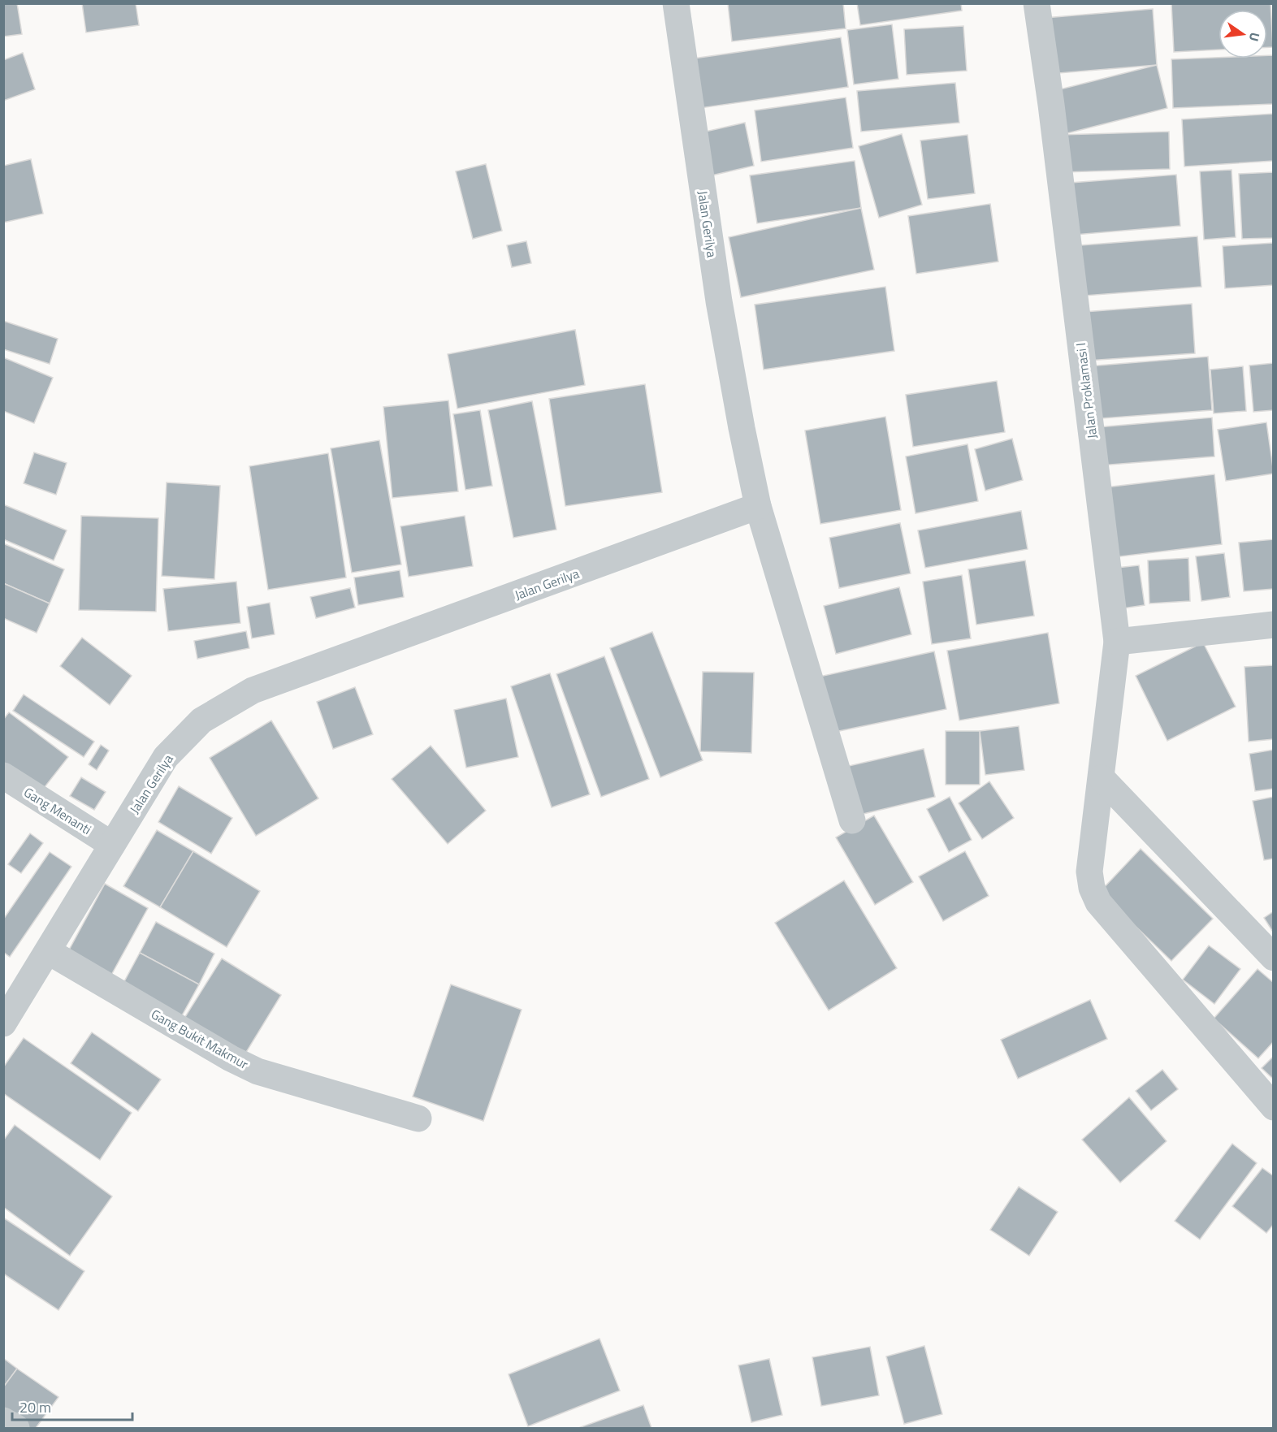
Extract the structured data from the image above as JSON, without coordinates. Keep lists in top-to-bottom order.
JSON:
{
  "streets": {
    "street": [
      "Jalan Gerilya",
      "Jalan Proklamasi I",
      "Gang Menanti",
      "Gang Bukit Makmur"
    ]
  },
  "crossings": [
    ["Jalan Gerilya", "Gang Menanti"],
    ["Jalan Gerilya", "Gang Bukit Makmur"]
  ],
  "scale_bar": "20 m",
  "north": "right"
}
